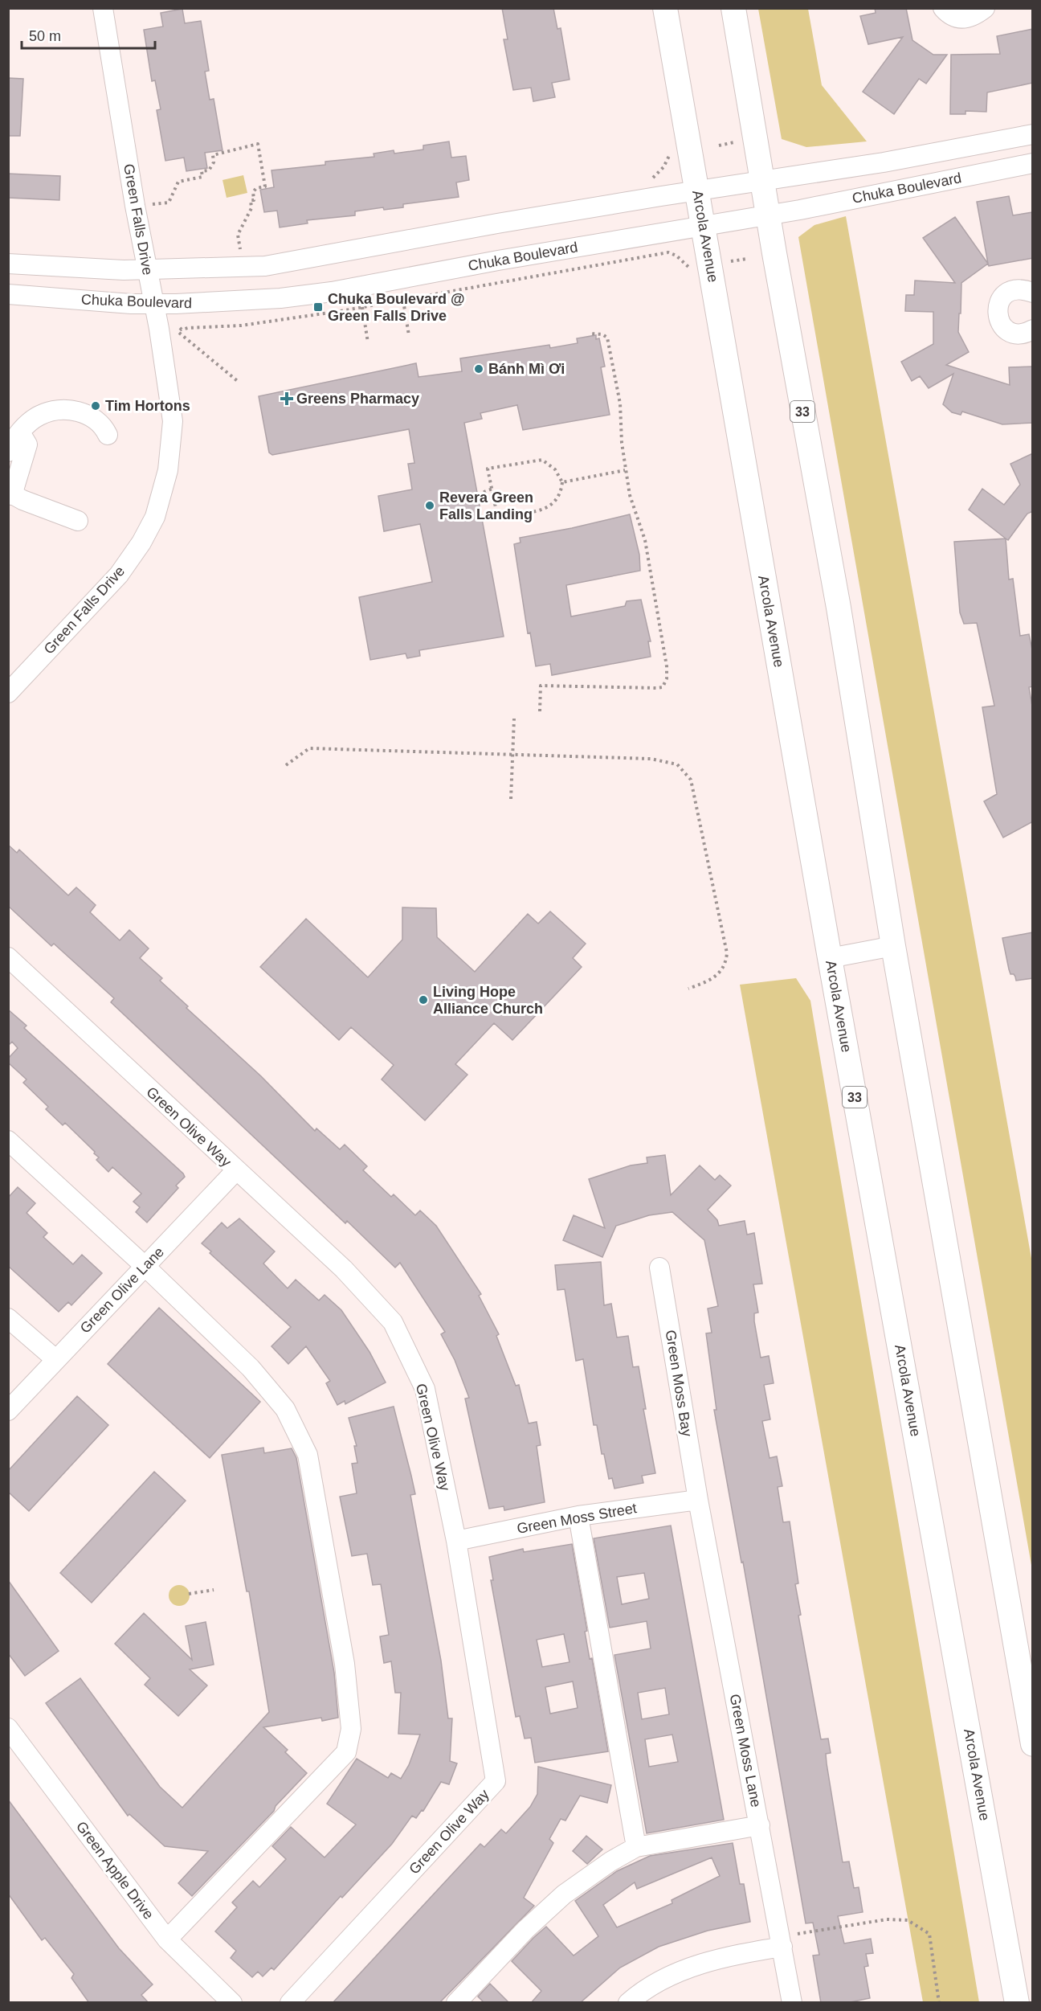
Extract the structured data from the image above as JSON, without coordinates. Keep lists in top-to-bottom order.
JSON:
{
  "streets": {
    "main road": ["Arcola Avenue", "33"],
    "street": [
      "Chuka Boulevard",
      "Green Falls Drive",
      "Green Olive Way",
      "Green Olive Lane",
      "Green Moss Bay",
      "Green Moss Street",
      "Green Moss Lane",
      "Green Apple Drive"
    ]
  },
  "crossings": [
    ["Chuka Boulevard", "Green Falls Drive"],
    ["Chuka Boulevard", "Arcola Avenue"],
    ["Chuka Boulevard", "33"],
    ["Green Olive Way", "Green Olive Lane"],
    ["Green Olive Way", "Green Moss Street"],
    ["Green Moss Bay", "Green Moss Street"],
    ["Green Moss Bay", "Green Moss Lane"],
    ["Green Moss Street", "Green Moss Lane"]
  ],
  "places": {
    "transit": ["Chuka Boulevard @ Green Falls Drive"],
    "other": [
      "Bánh Mì Ơi",
      "Tim Hortons",
      "Revera Green Falls Landing",
      "Living Hope Alliance Church"
    ],
    "health": ["Greens Pharmacy"]
  },
  "scale_bar": "50 m"
}
